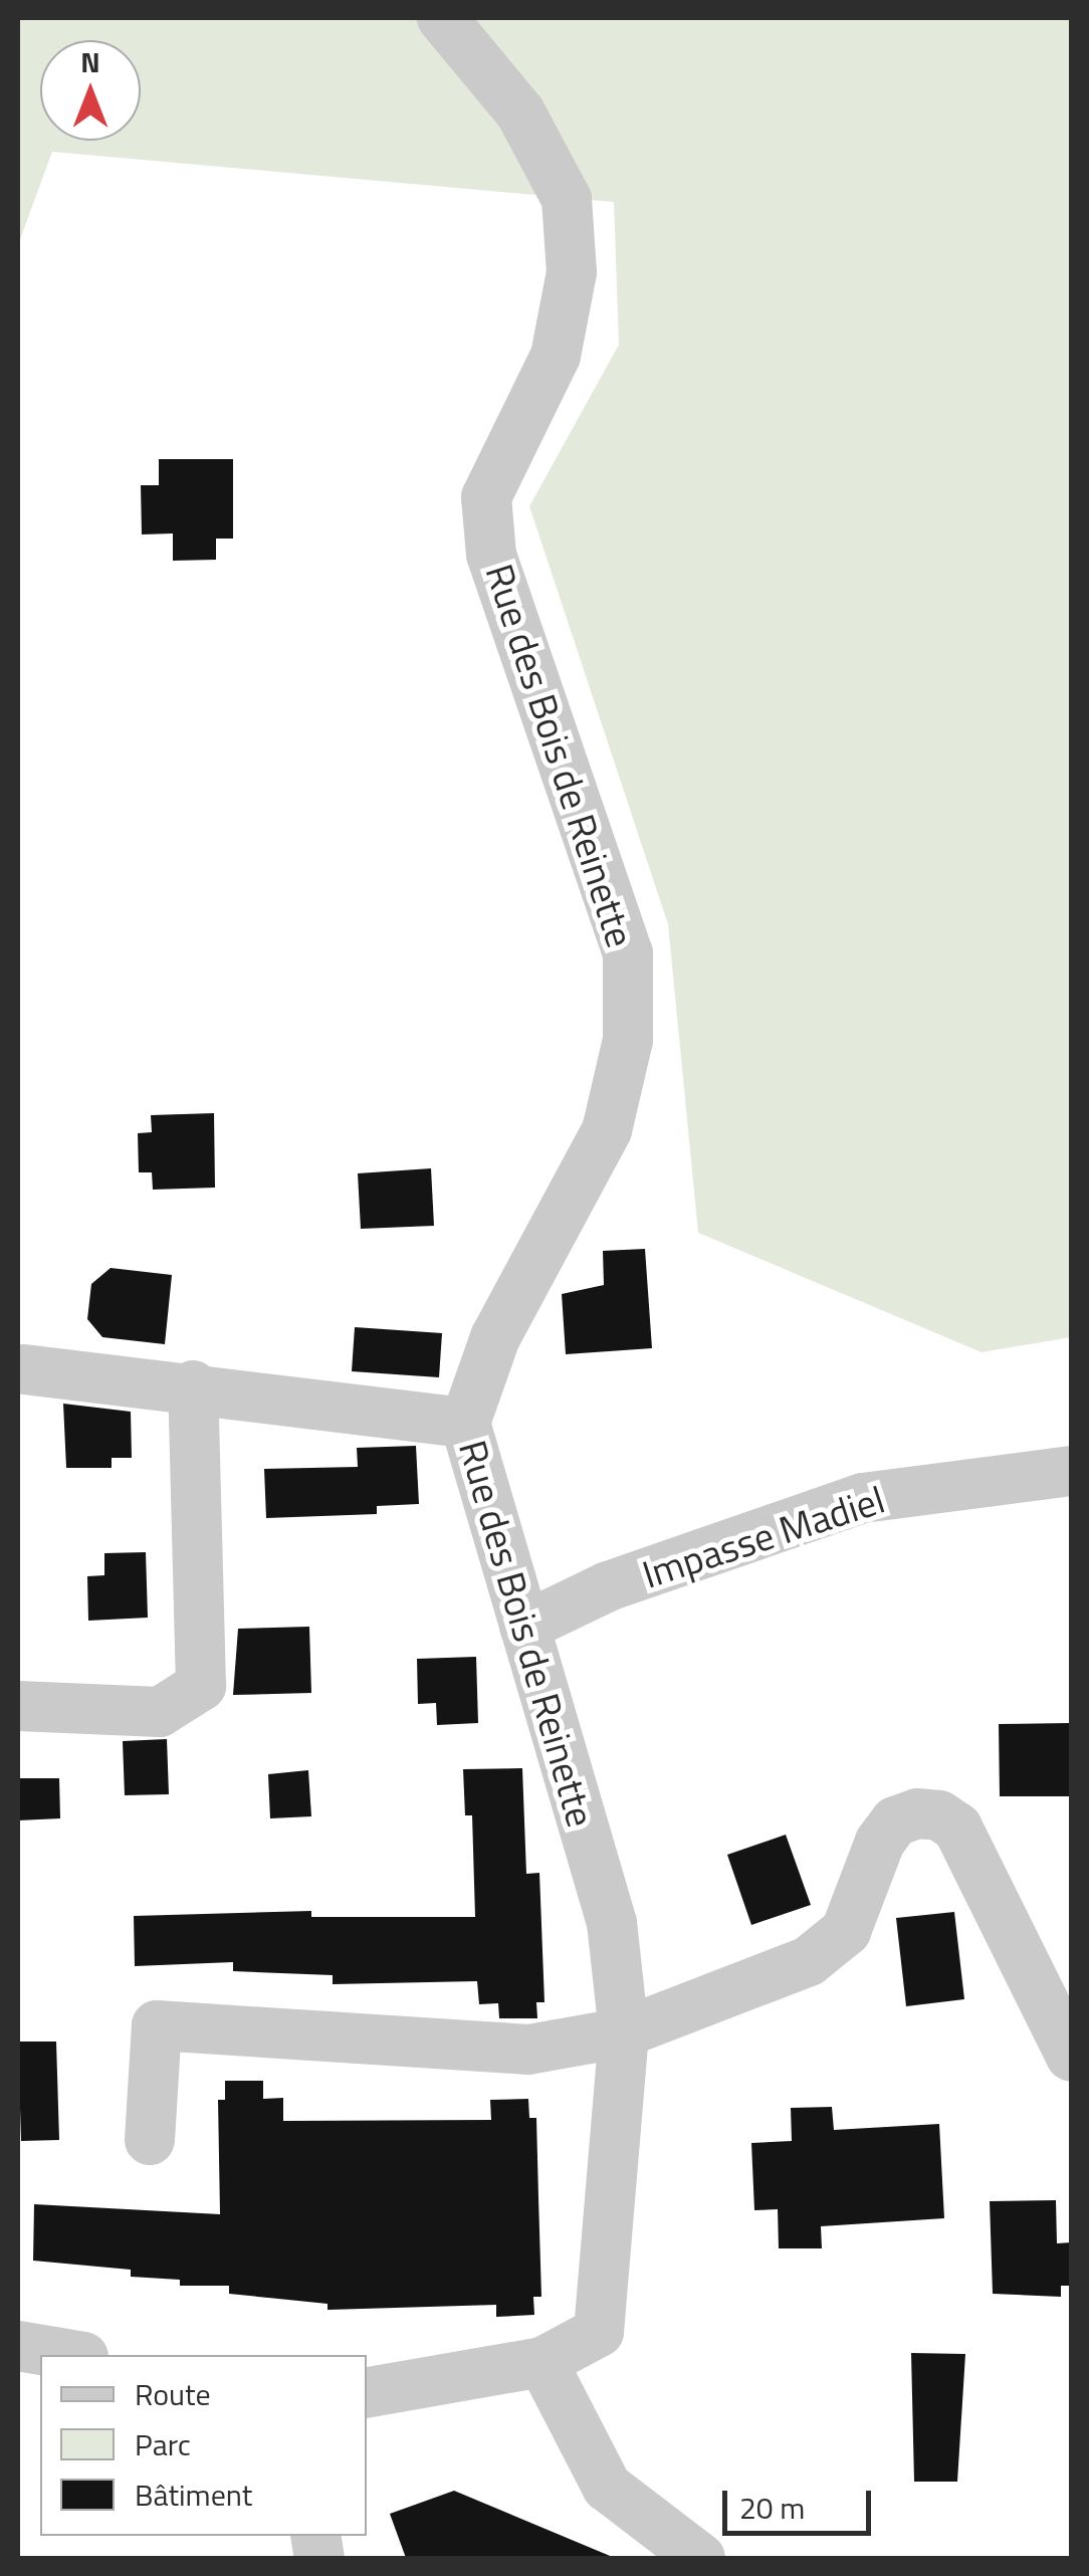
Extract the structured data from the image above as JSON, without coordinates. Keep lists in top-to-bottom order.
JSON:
{
  "streets": {
    "street": ["Rue des Bois de Reinette", "Impasse Madiel"]
  },
  "crossings": [
    ["Rue des Bois de Reinette", "Impasse Madiel"]
  ],
  "legend": ["Route", "Parc", "Bâtiment"],
  "scale_bar": "20 m",
  "north": "top"
}
